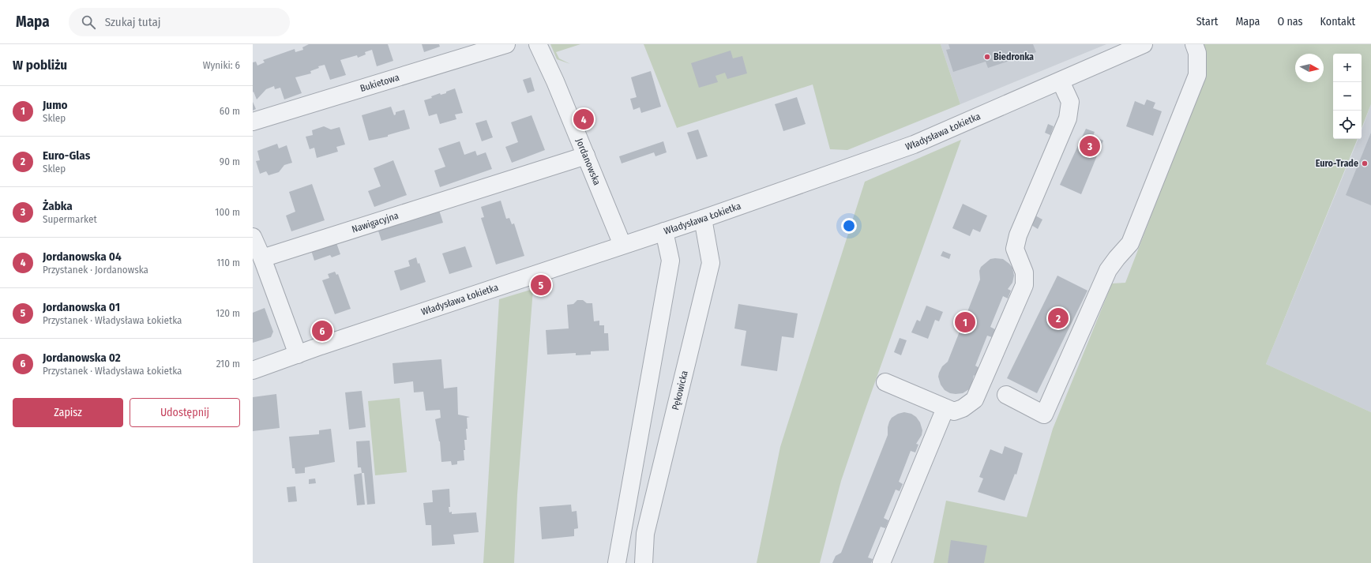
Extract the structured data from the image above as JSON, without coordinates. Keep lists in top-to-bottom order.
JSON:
{
  "streets": {
    "street": [
      "Bukietowa",
      "Władysława Łokietka",
      "Jordanowska",
      "Nawigacyjna",
      "Pękowicka"
    ]
  },
  "crossings": [
    ["Władysława Łokietka", "Jordanowska"],
    ["Władysława Łokietka", "Pękowicka"],
    ["Jordanowska", "Nawigacyjna"]
  ],
  "places": ["Biedronka", "Euro-Trade"],
  "north": "right",
  "page": {
    "header": "Mapa",
    "search": "Szukaj tutaj",
    "nav": [
      "Start",
      "Mapa",
      "O nas",
      "Kontakt"
    ],
    "heading": ["W pobliżu", "Wyniki: 6"],
    "map_buttons": ["+", "−"],
    "list": [
      {
        "mark": "1",
        "name": "Jumo",
        "note": "Sklep",
        "value": "60 m"
      },
      {
        "mark": "2",
        "name": "Euro-Glas",
        "note": "Sklep",
        "value": "90 m"
      },
      {
        "mark": "3",
        "name": "Żabka",
        "note": "Supermarket",
        "value": "100 m"
      },
      {
        "mark": "4",
        "name": "Jordanowska 04",
        "note": "Przystanek · Jordanowska",
        "value": "110 m"
      },
      {
        "mark": "5",
        "name": "Jordanowska 01",
        "note": "Przystanek · Władysława Łokietka",
        "value": "120 m"
      },
      {
        "mark": "6",
        "name": "Jordanowska 02",
        "note": "Przystanek · Władysława Łokietka",
        "value": "210 m"
      }
    ],
    "pins": [
      "4",
      "3",
      "5",
      "2",
      "1",
      "6"
    ],
    "buttons": ["Zapisz", "Udostępnij"]
  }
}
